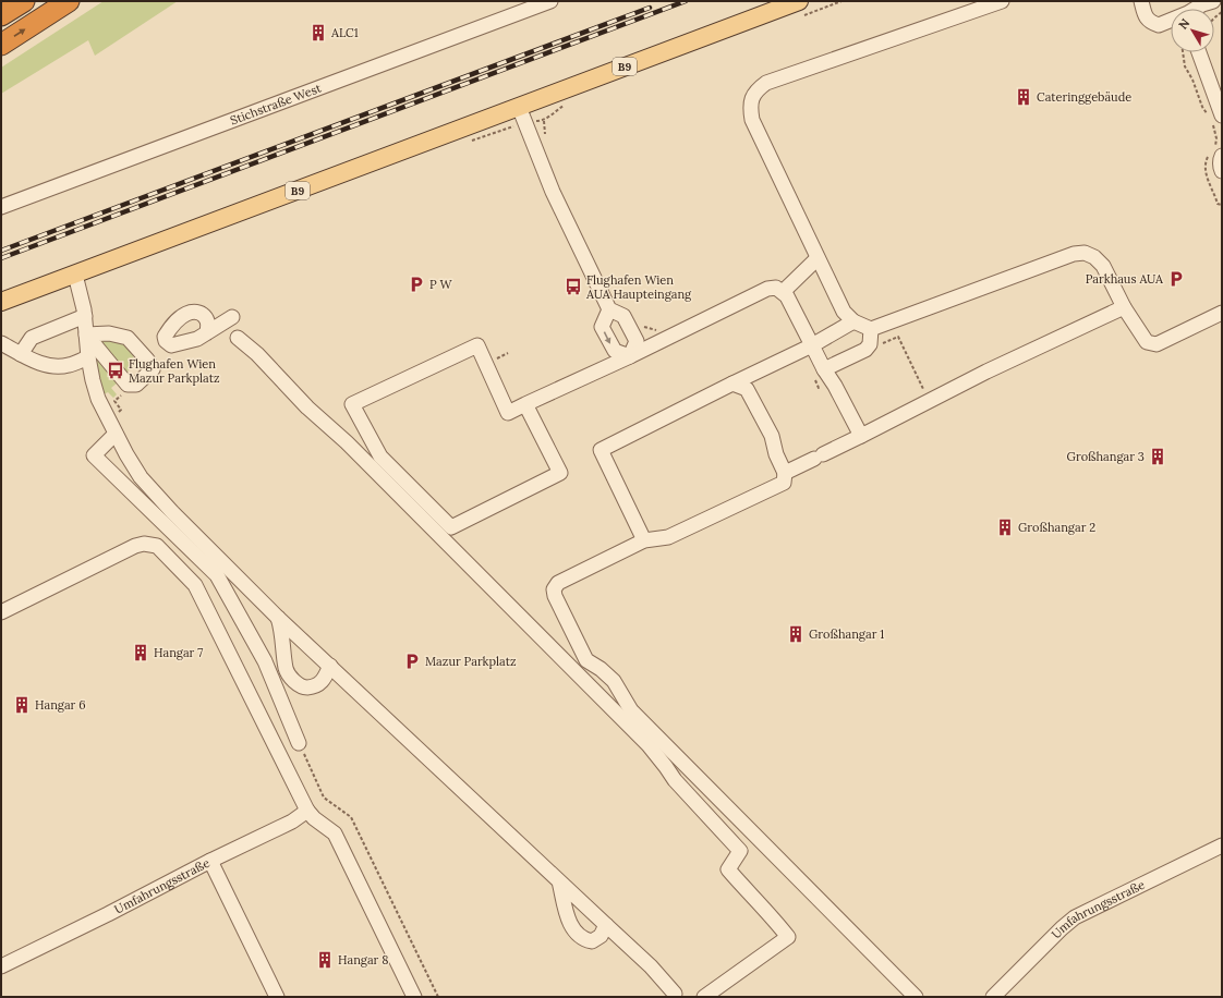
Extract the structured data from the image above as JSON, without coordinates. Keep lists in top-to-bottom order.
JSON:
{
  "streets": {
    "main road": ["B9"],
    "street": ["Stichstraße West", "Umfahrungsstraße"]
  },
  "places": {
    "building": [
      "ALC1",
      "Cateringgebäude",
      "Großhangar 3",
      "Großhangar 2",
      "Großhangar 1",
      "Hangar 7",
      "Hangar 6",
      "Hangar 8"
    ],
    "parking": ["Parkhaus AUA", "P W", "Mazur Parkplatz"],
    "bus stop": ["Flughafen Wien AUA Haupteingang", "Flughafen Wien Mazur Parkplatz"]
  },
  "north": "top left"
}
